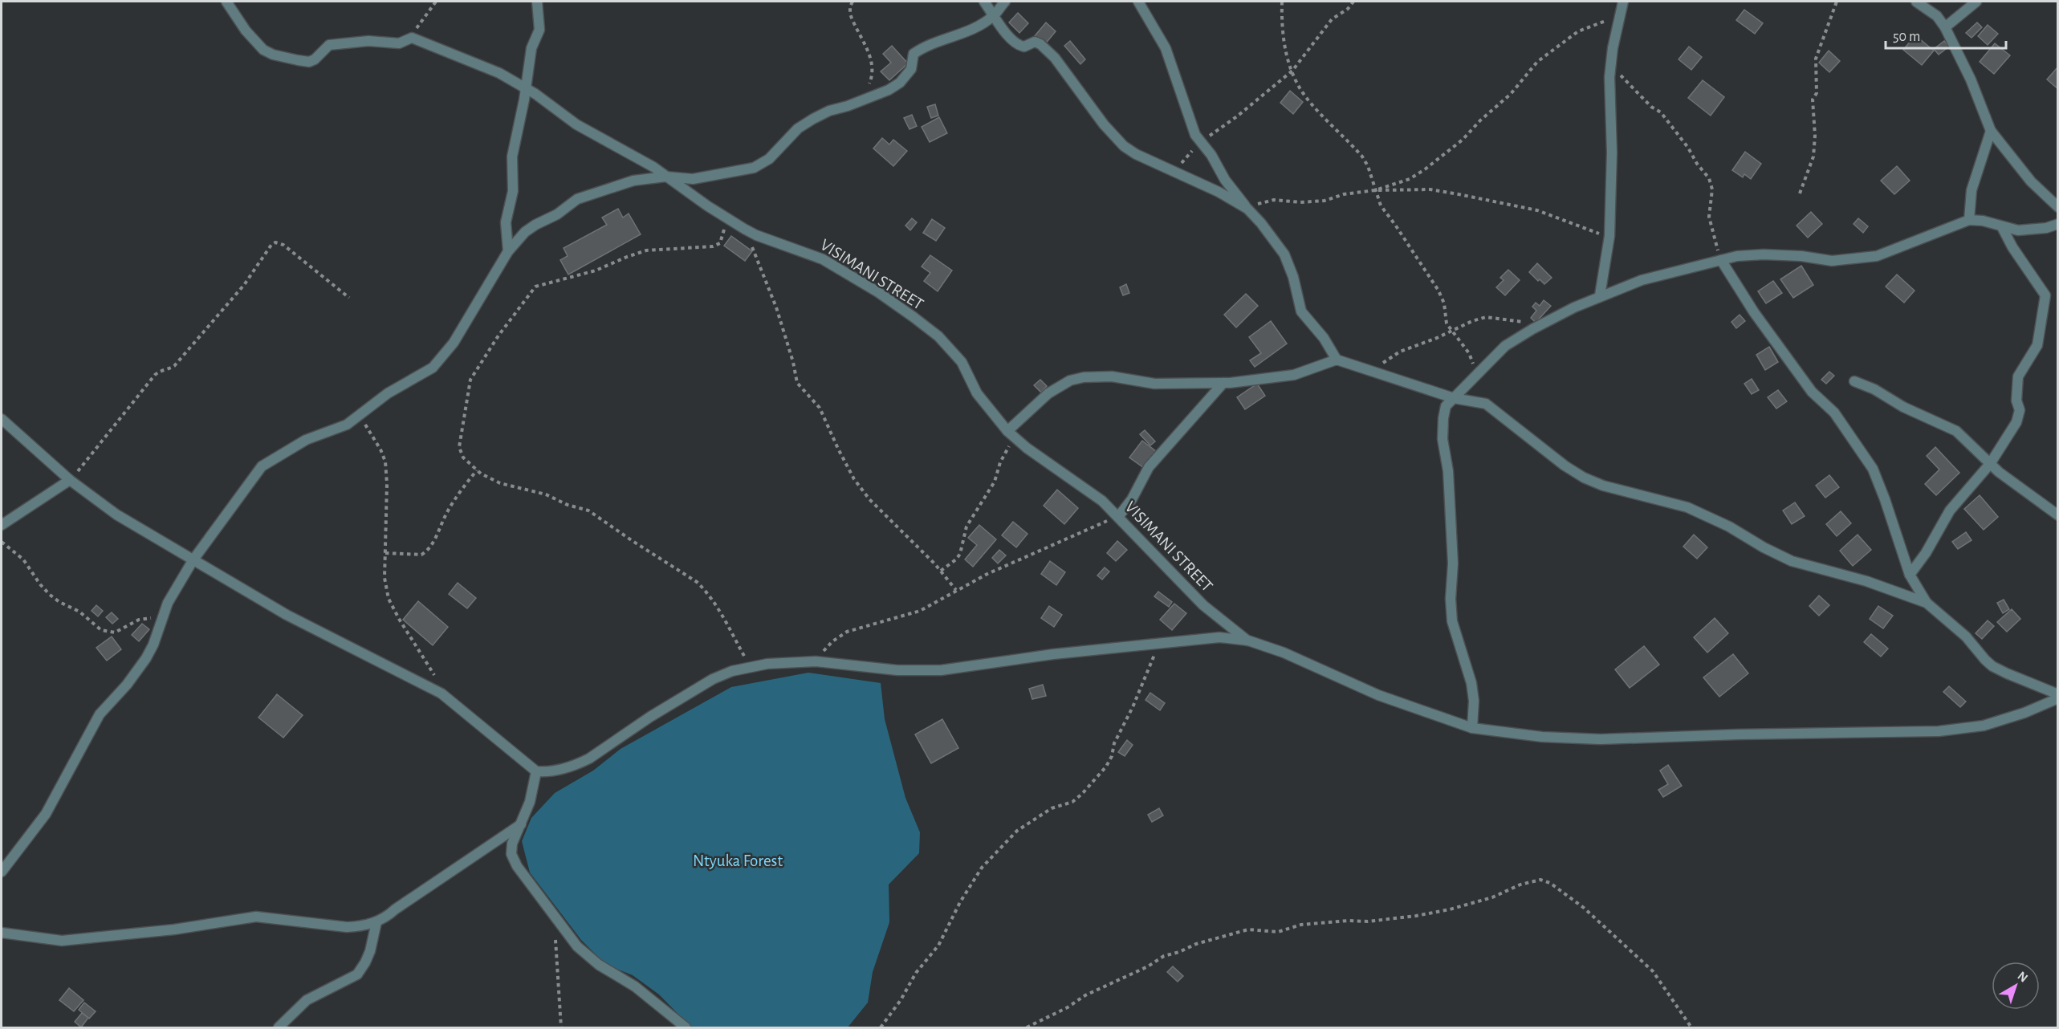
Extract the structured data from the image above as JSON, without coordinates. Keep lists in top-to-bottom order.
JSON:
{
  "streets": {
    "street": ["VISIMANI STREET"]
  },
  "parks": ["Ntyuka Forest"],
  "scale_bar": "50 m",
  "north": "top right"
}
